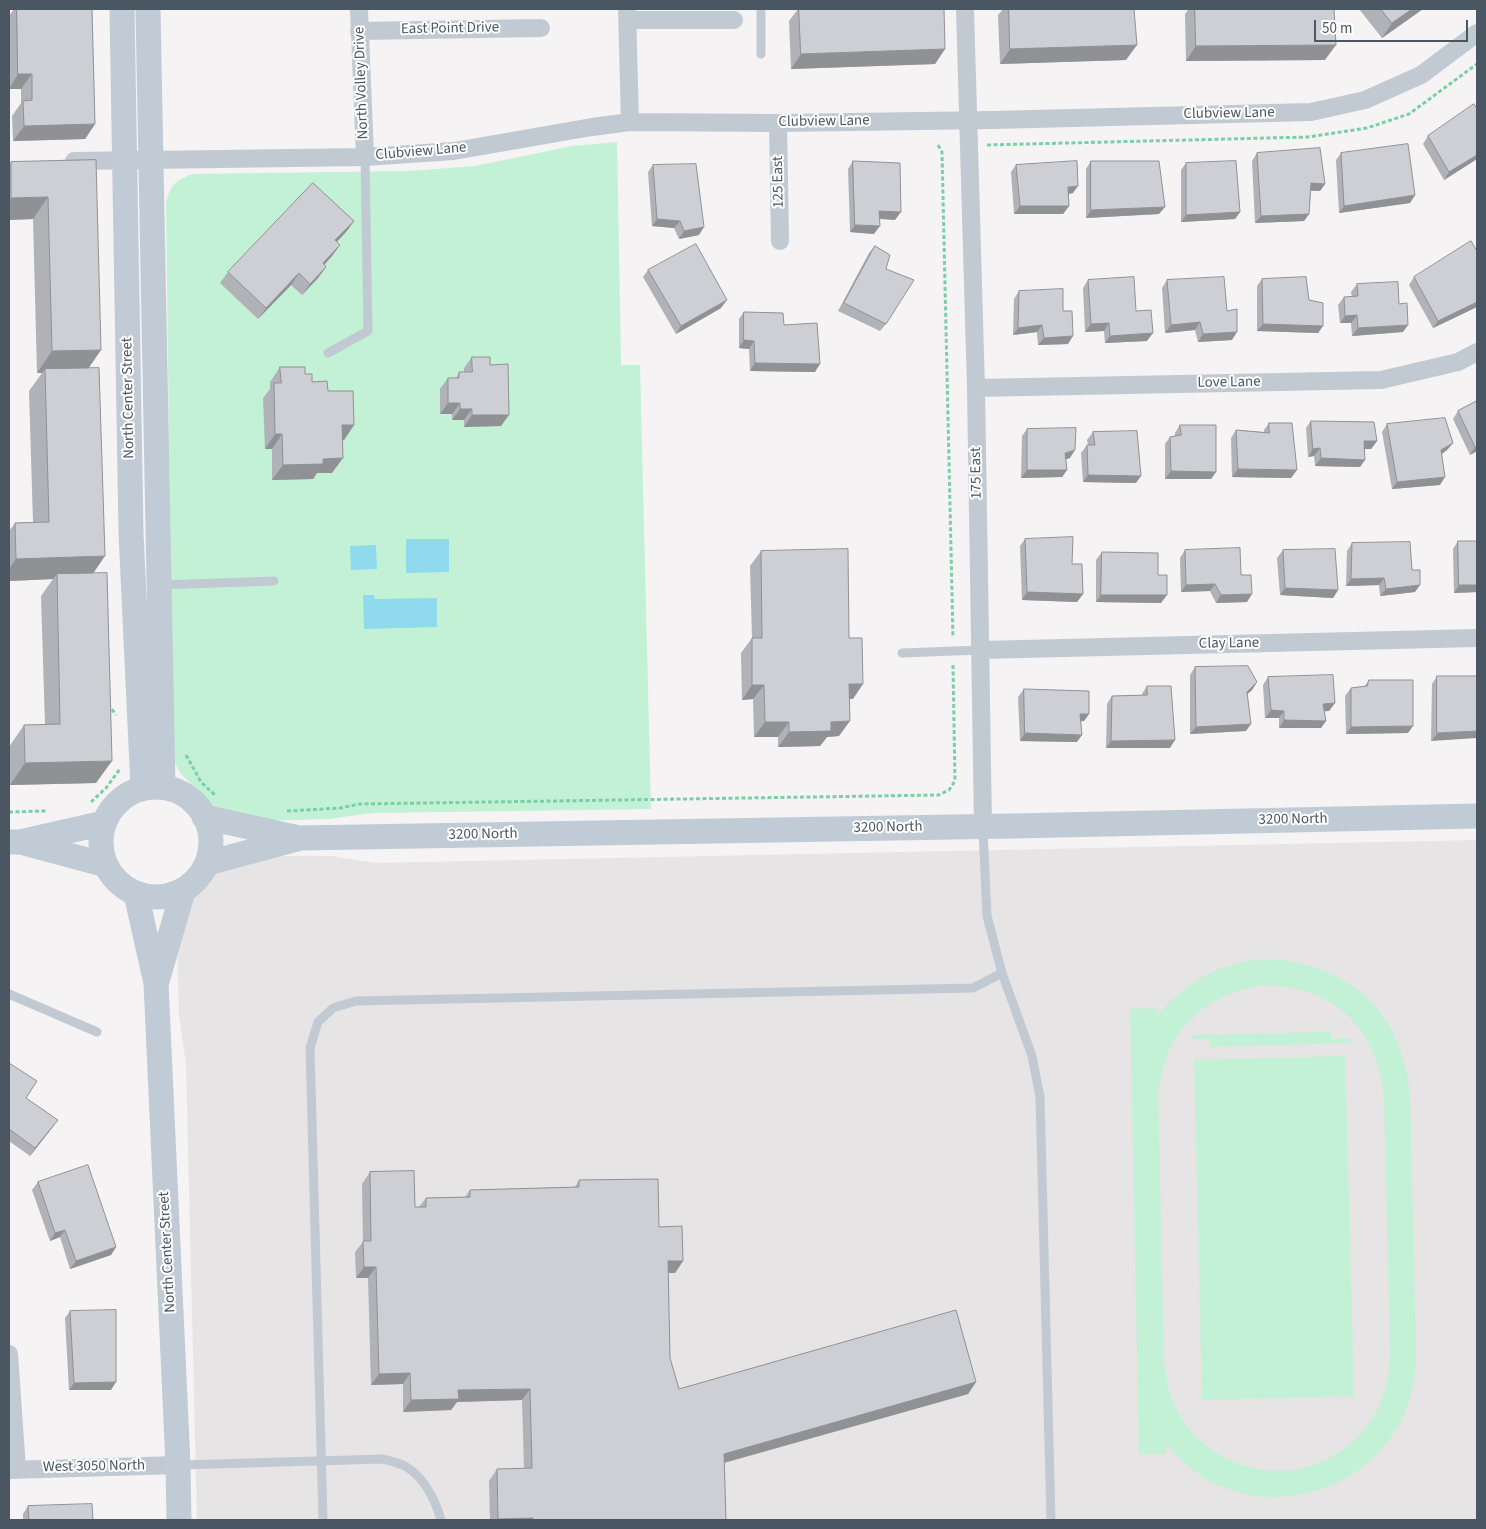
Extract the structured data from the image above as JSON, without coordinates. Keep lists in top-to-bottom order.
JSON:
{
  "streets": {
    "street": [
      "East Point Drive",
      "North Volley Drive",
      "Clubview Lane",
      "125 East",
      "Love Lane",
      "North Center Street",
      "175 East",
      "Clay Lane",
      "3200 North",
      "West 3050 North"
    ]
  },
  "crossings": [
    ["East Point Drive", "North Volley Drive"],
    ["North Volley Drive", "Clubview Lane"],
    ["Clubview Lane", "125 East"],
    ["Clubview Lane", "North Center Street"],
    ["Clubview Lane", "175 East"],
    ["Love Lane", "175 East"],
    ["North Center Street", "West 3050 North"],
    ["175 East", "Clay Lane"],
    ["175 East", "3200 North"]
  ],
  "scale_bar": "50 m"
}
